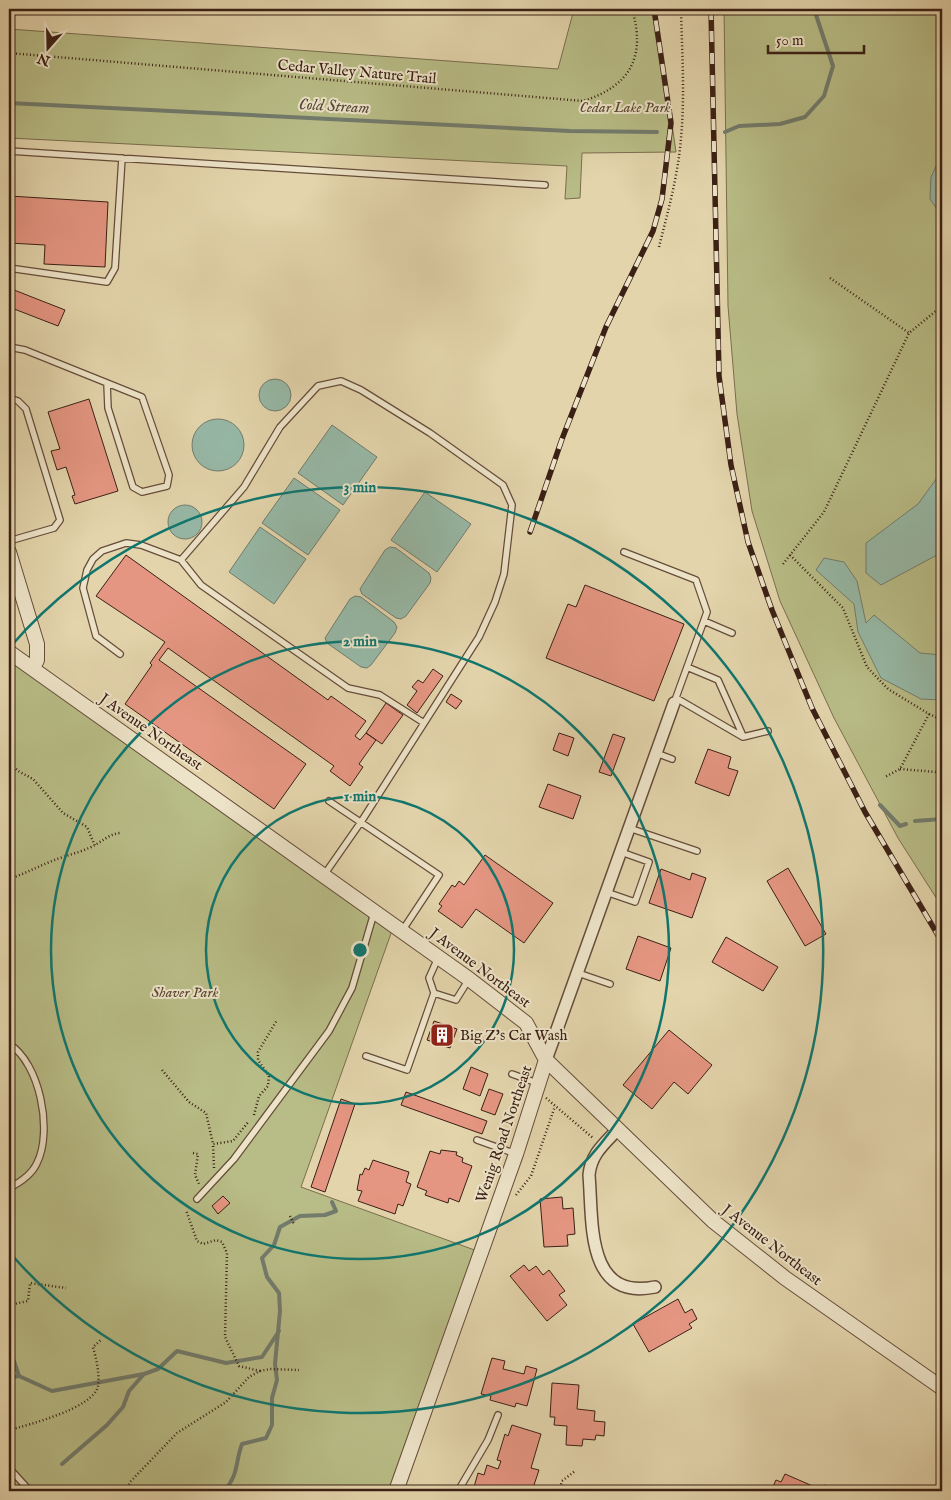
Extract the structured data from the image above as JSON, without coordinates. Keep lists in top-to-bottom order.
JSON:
{
  "streets": {
    "street": ["J Avenue Northeast", "Wenig Road Northeast"],
    "path": ["Cedar Valley Nature Trail"]
  },
  "crossings": [
    ["J Avenue Northeast", "Wenig Road Northeast"]
  ],
  "water": ["Cold Stream"],
  "parks": ["Cedar Lake Park", "Shaver Park"],
  "places": {
    "building": ["Big Z's Car Wash"]
  },
  "scale_bar": "50 m",
  "north": "bottom",
  "rings": ["3 min", "2 min", "1 min"]
}
